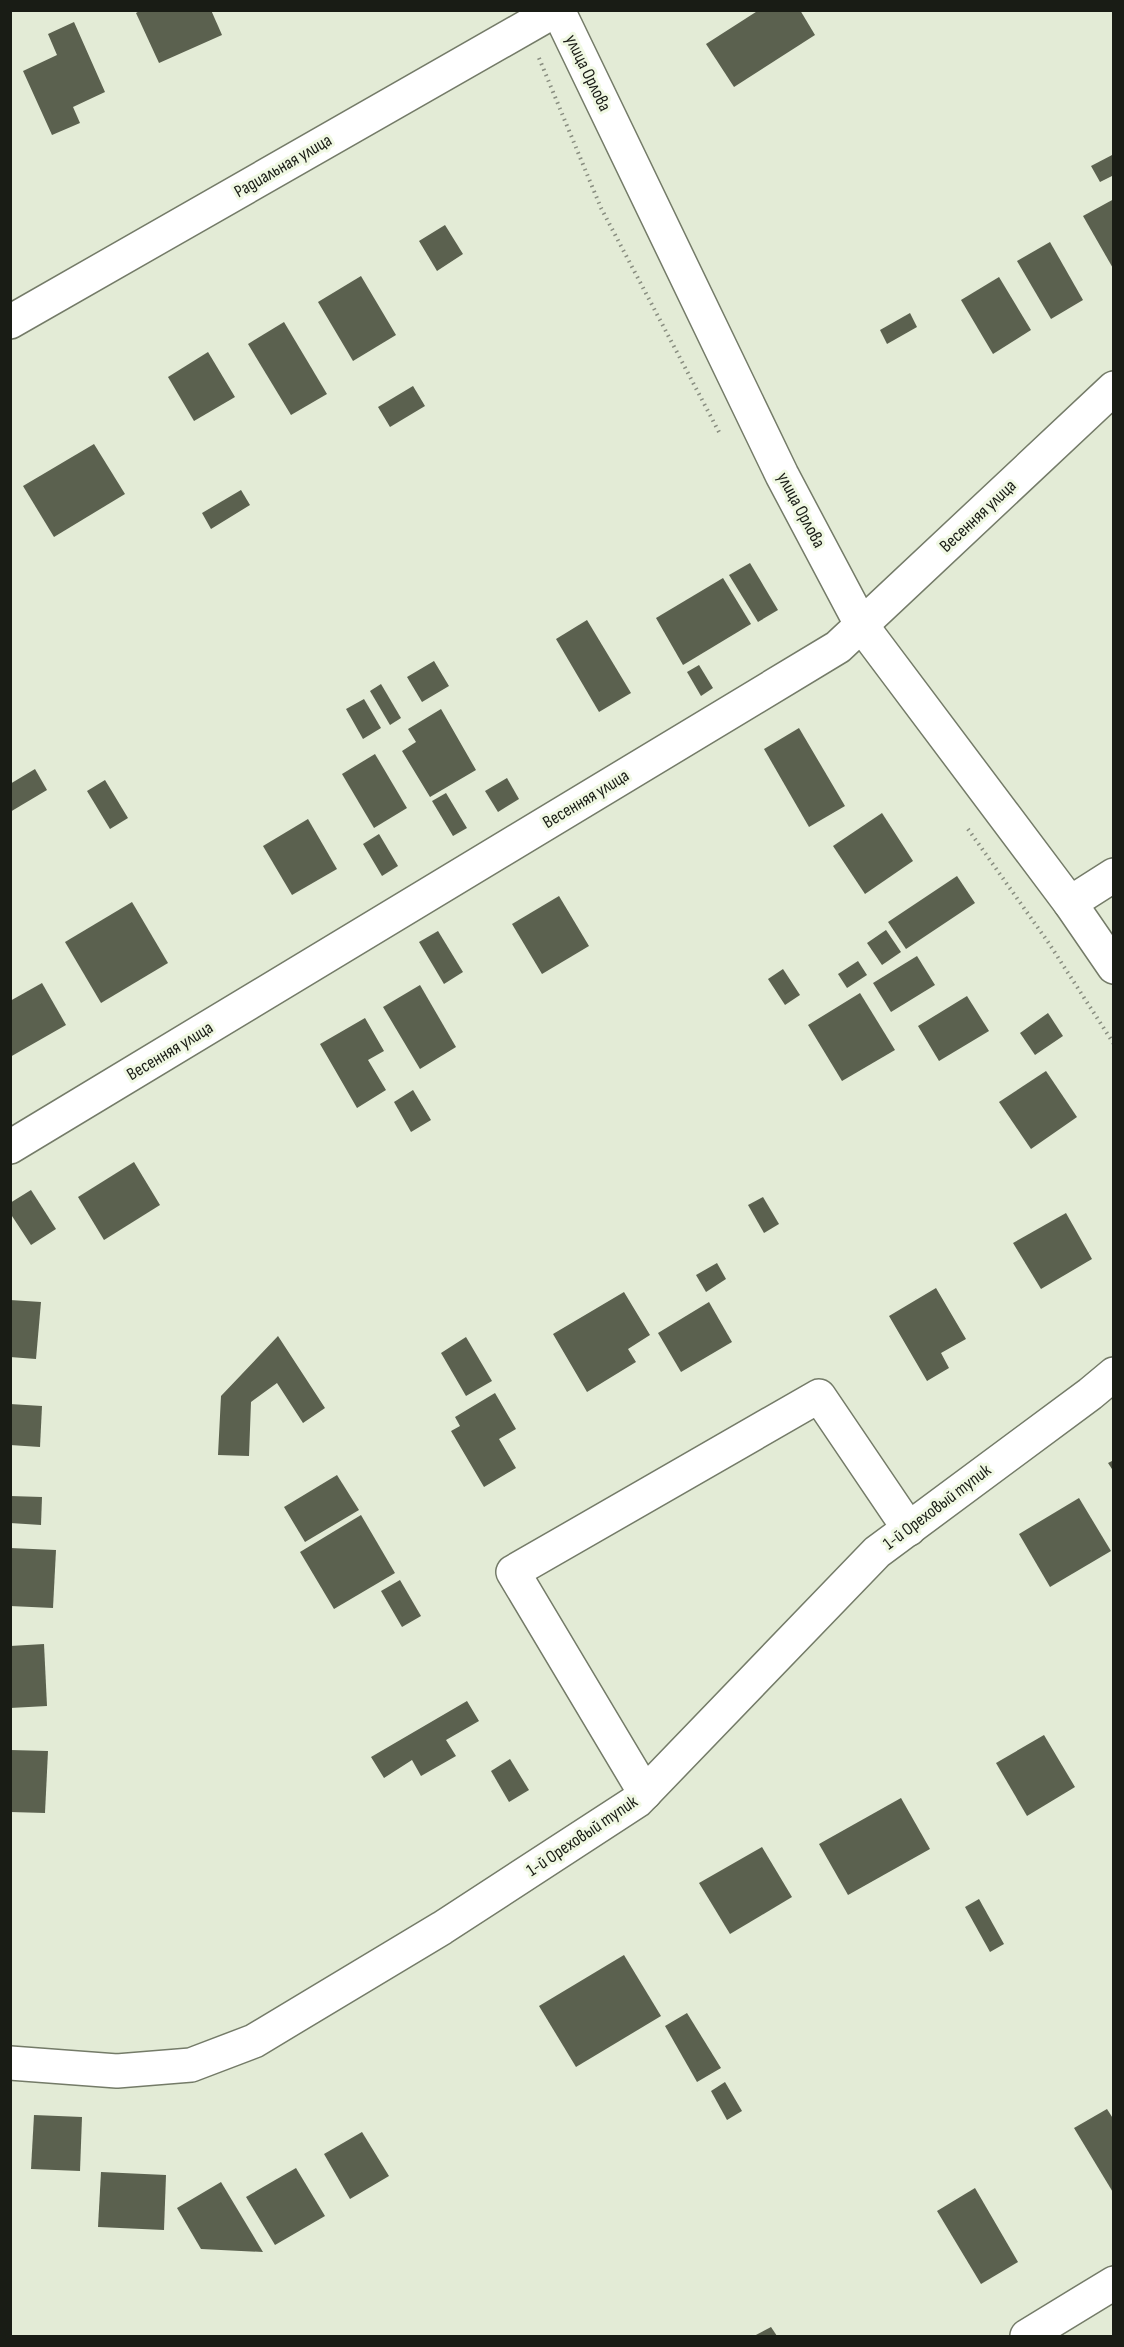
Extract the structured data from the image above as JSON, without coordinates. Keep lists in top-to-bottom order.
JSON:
{
  "streets": {
    "street": [
      "улица Орлова",
      "Радиальная улица",
      "Весенняя улица",
      "1-й Ореховый тупик"
    ]
  },
  "crossings": [
    ["улица Орлова", "Радиальная улица"],
    ["улица Орлова", "Весенняя улица"]
  ]
}
